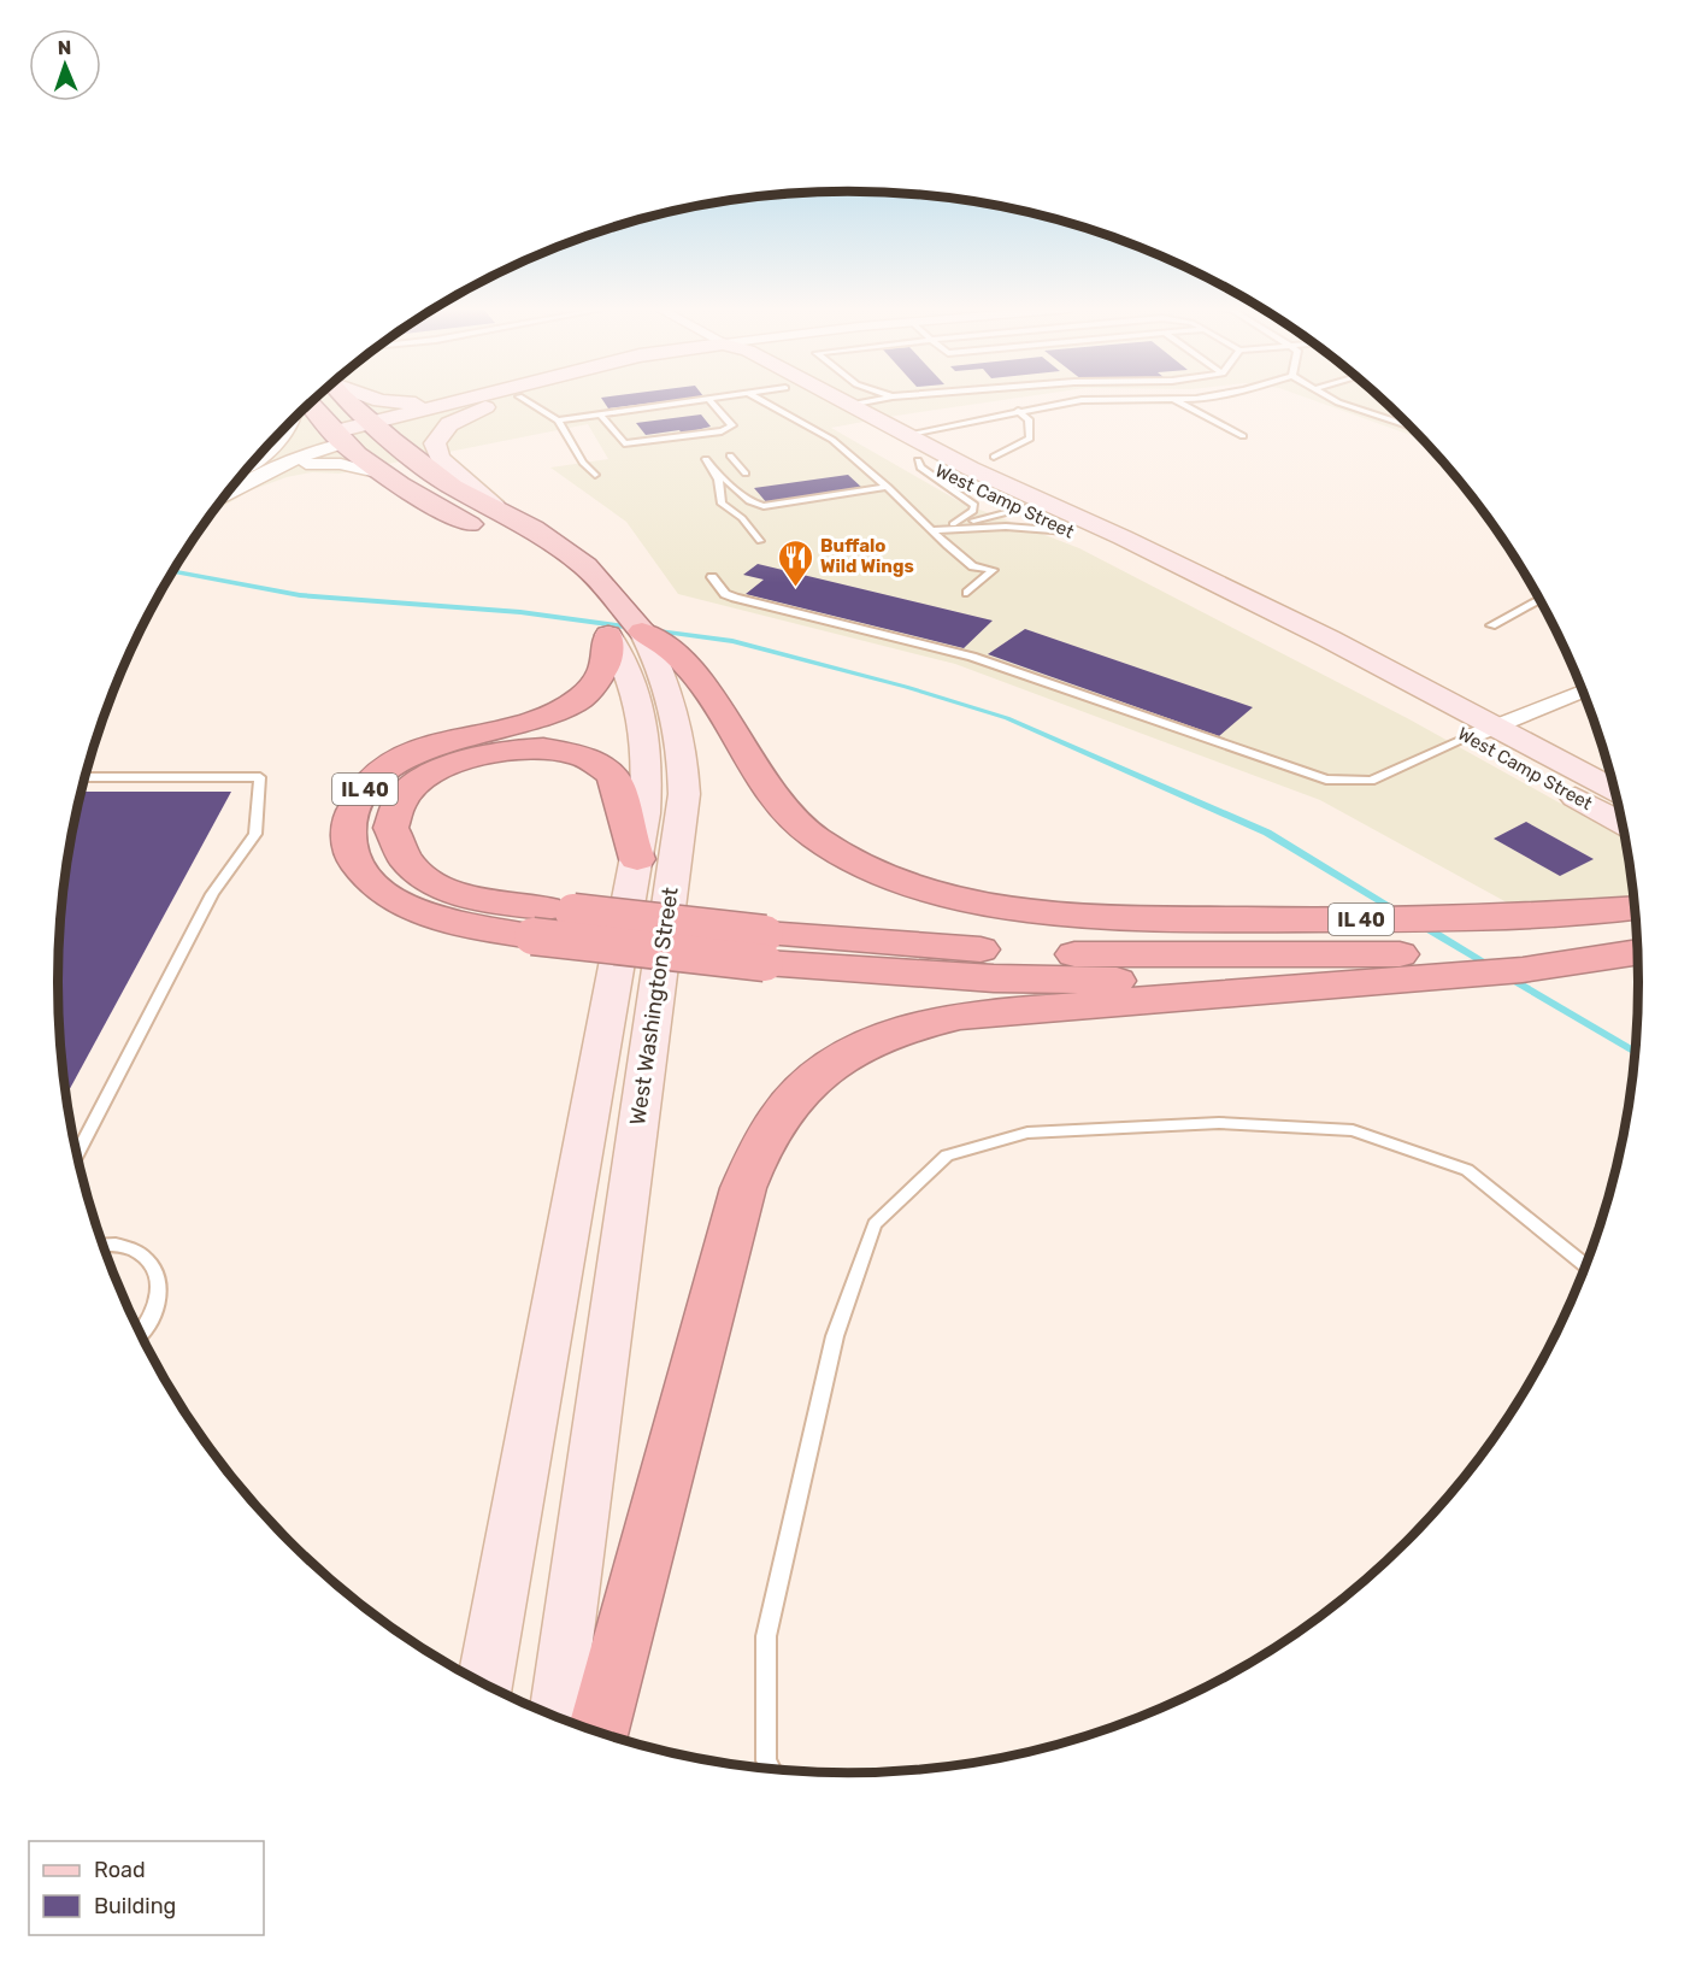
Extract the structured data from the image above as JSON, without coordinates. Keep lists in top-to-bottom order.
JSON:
{
  "streets": {
    "highway": ["IL 40"],
    "main road": ["West Camp Street", "West Washington Street"]
  },
  "crossings": [
    ["IL 40", "West Washington Street"]
  ],
  "places": {
    "restaurant": ["Buffalo Wild Wings"]
  },
  "legend": ["Road", "Building"],
  "north": "top"
}
